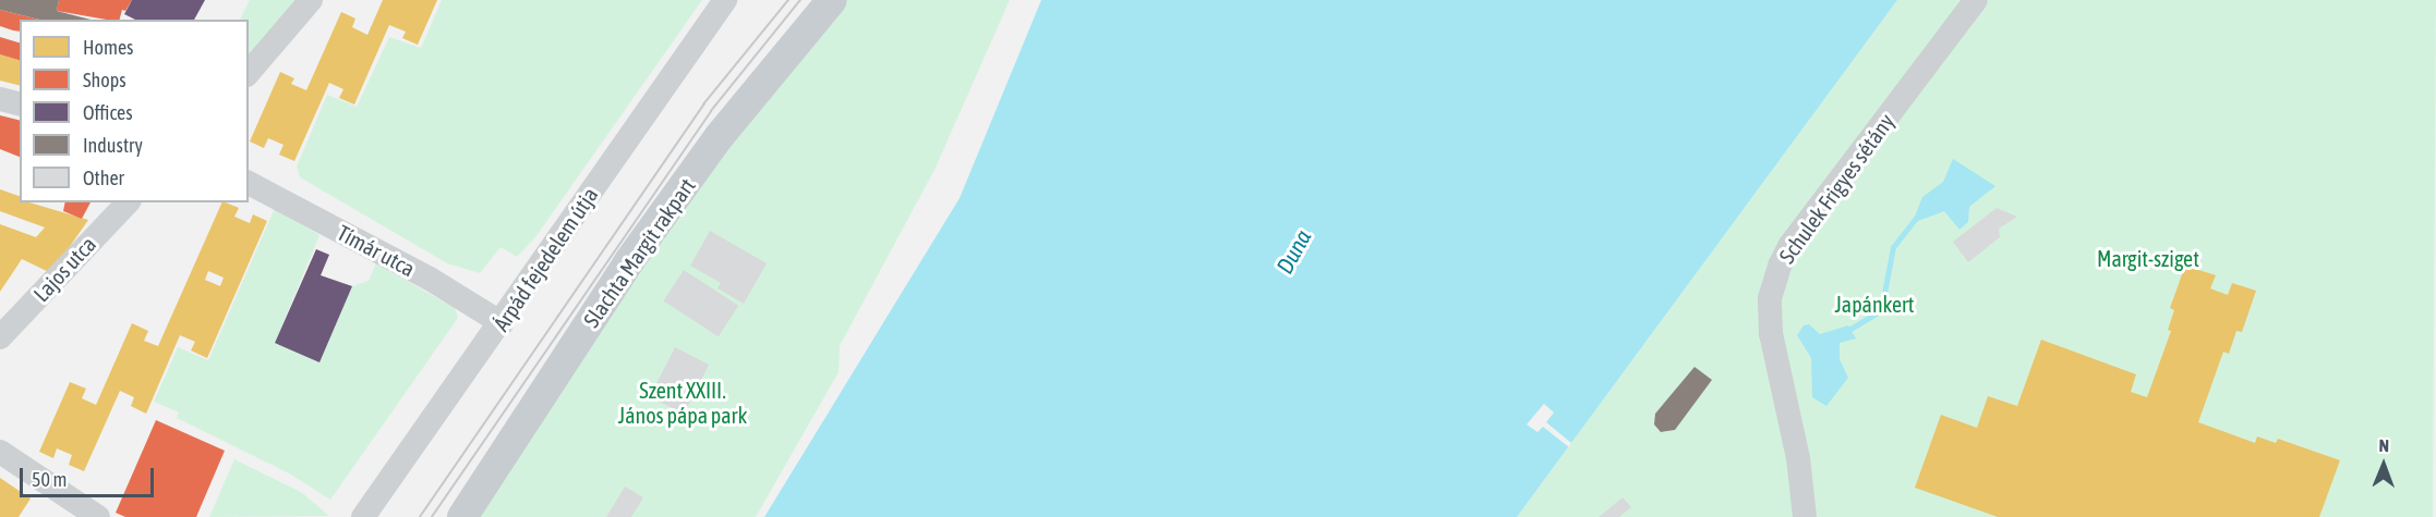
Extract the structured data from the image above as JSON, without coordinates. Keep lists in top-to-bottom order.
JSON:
{
  "streets": {
    "main road": ["Slachta Margit rakpart"],
    "street": [
      "Schulek Frigyes sétány",
      "Tímár utca",
      "Árpád fejedelem útja",
      "Lajos utca"
    ]
  },
  "crossings": [
    ["Tímár utca", "Árpád fejedelem útja"]
  ],
  "water": ["Duna"],
  "parks": ["Margit-sziget", "Japánkert", "Szent XXIII. János pápa park"],
  "legend": [
    "Homes",
    "Shops",
    "Offices",
    "Industry",
    "Other"
  ],
  "scale_bar": "50 m",
  "north": "top"
}
